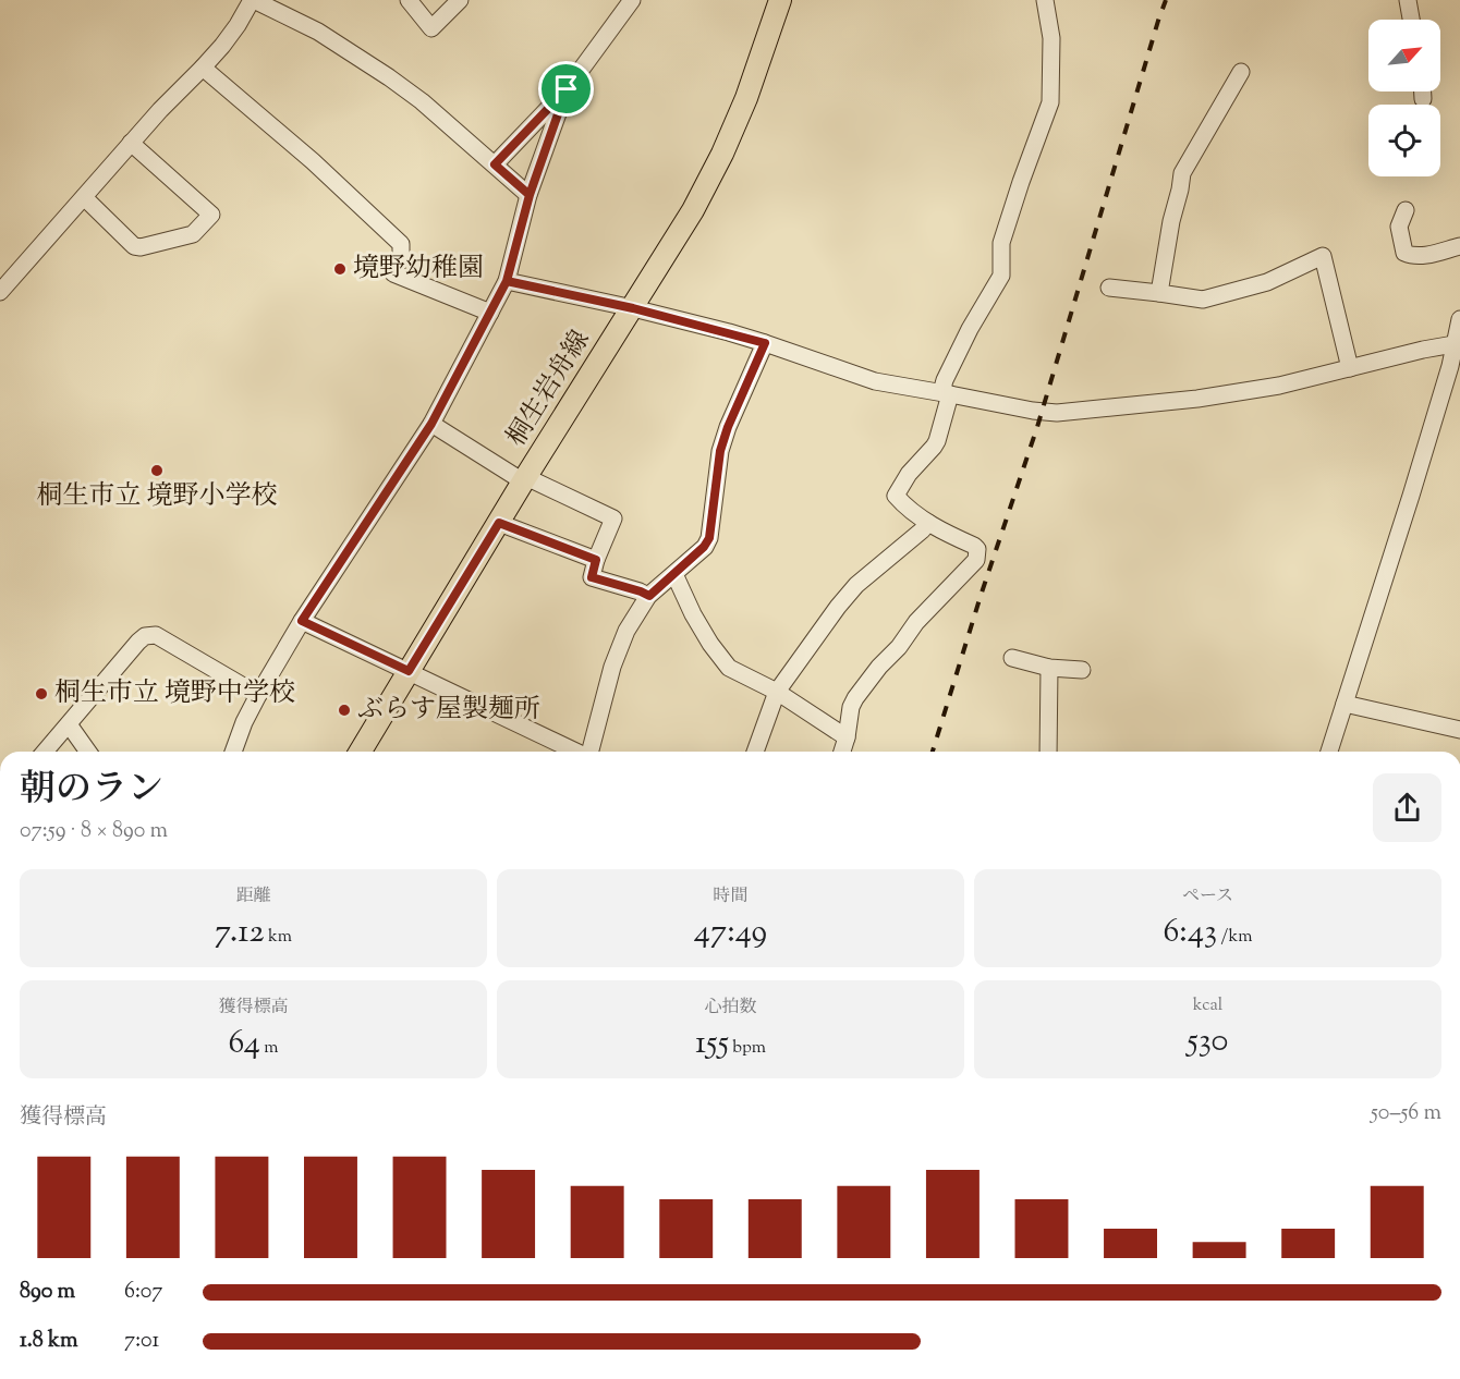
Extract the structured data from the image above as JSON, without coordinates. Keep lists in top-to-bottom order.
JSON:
{
  "streets": {
    "main road": ["桐生岩舟線"]
  },
  "places": [
    "境野幼稚園",
    "桐生市立 境野小学校",
    "桐生市立 境野中学校",
    "ぶらす屋製麺所"
  ],
  "north": "top right",
  "page": {
    "heading": ["朝のラン", "07:59 · 8 × 890 m"],
    "stats": [
      ["距離", "7.12 km"],
      ["時間", "47:49"],
      ["ペース", "6:43 /km"],
      ["獲得標高", "64 m"],
      ["心拍数", "155 bpm"],
      ["kcal", "530"]
    ],
    "chart": ["獲得標高", "50–56 m"],
    "list": [
      {
        "name": "890 m",
        "note": "6:07"
      },
      {
        "name": "1.8 km",
        "note": "7:01"
      }
    ]
  }
}
